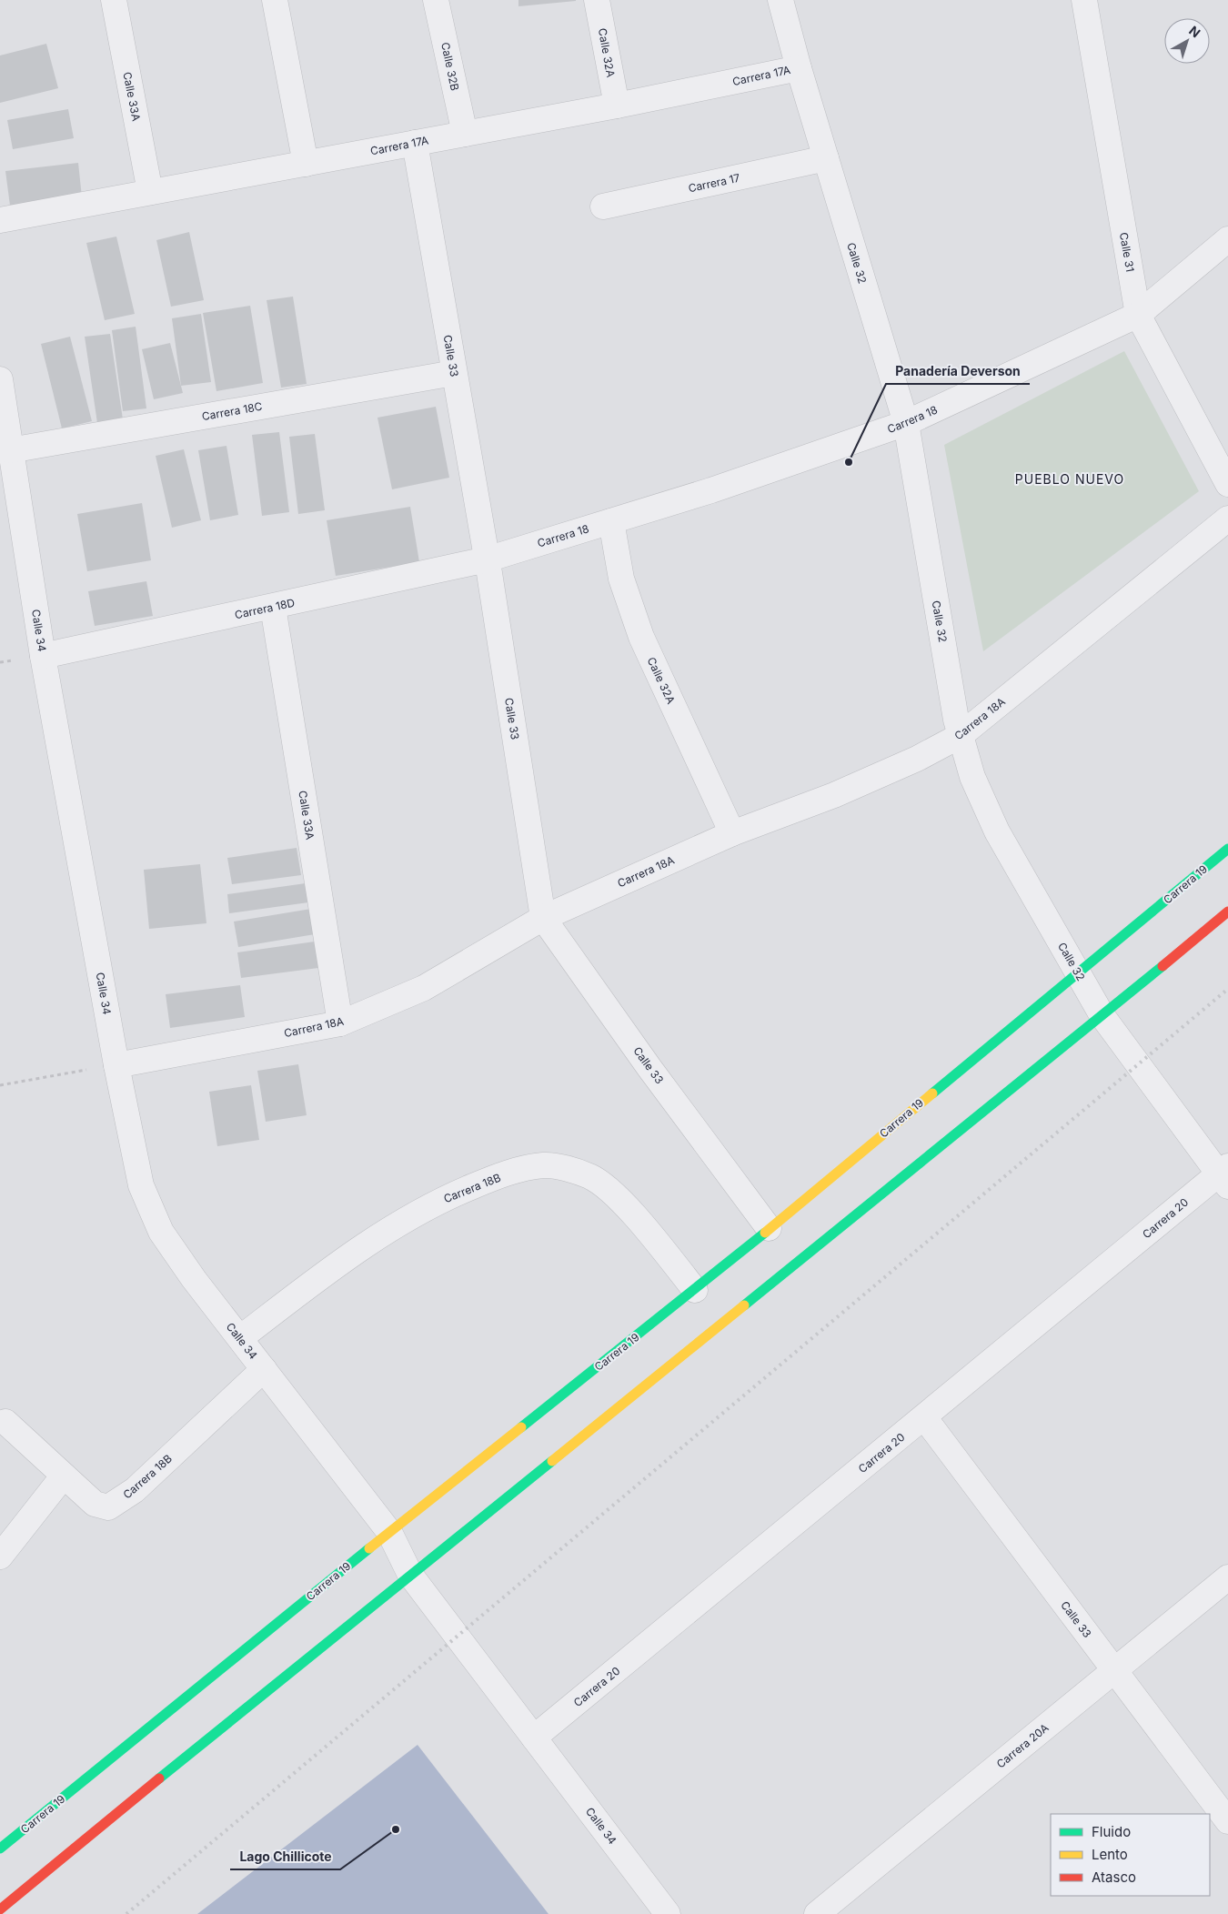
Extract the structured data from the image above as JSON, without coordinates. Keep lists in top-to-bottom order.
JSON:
{
  "streets": {
    "main road": ["Carrera 19"],
    "street": [
      "Calle 32A",
      "Calle 32B",
      "Carrera 17A",
      "Calle 33A",
      "Carrera 17",
      "Calle 31",
      "Calle 32",
      "Calle 33",
      "Carrera 18C",
      "Carrera 18",
      "Carrera 18D",
      "Calle 34",
      "Carrera 18A",
      "Carrera 18B",
      "Carrera 20",
      "Carrera 20A"
    ]
  },
  "crossings": [
    ["Calle 32A", "Carrera 17A"],
    ["Calle 32A", "Carrera 18"],
    ["Calle 32A", "Carrera 18A"],
    ["Calle 32B", "Carrera 17A"],
    ["Carrera 17A", "Calle 33A"],
    ["Carrera 17A", "Calle 32"],
    ["Carrera 17A", "Calle 33"],
    ["Calle 33A", "Carrera 18D"],
    ["Calle 33A", "Carrera 18A"],
    ["Carrera 17", "Calle 32"],
    ["Calle 31", "Carrera 18"],
    ["Calle 32", "Carrera 18"],
    ["Calle 32", "Carrera 18A"],
    ["Calle 32", "Carrera 19"],
    ["Calle 32", "Carrera 20"],
    ["Calle 33", "Carrera 18C"],
    ["Calle 33", "Carrera 18"],
    ["Calle 33", "Carrera 18D"],
    ["Calle 33", "Carrera 18A"],
    ["Calle 33", "Carrera 19"],
    ["Calle 33", "Carrera 20"],
    ["Calle 33", "Carrera 20A"],
    ["Carrera 18C", "Calle 34"],
    ["Carrera 18", "Carrera 18D"],
    ["Carrera 18D", "Calle 34"],
    ["Calle 34", "Carrera 18A"],
    ["Calle 34", "Carrera 19"],
    ["Calle 34", "Carrera 18B"],
    ["Calle 34", "Carrera 20"],
    ["Carrera 19", "Carrera 18B"]
  ],
  "districts": ["PUEBLO NUEVO"],
  "places": ["Panadería Deverson", "Lago Chillicote"],
  "legend": ["Fluido", "Lento", "Atasco"],
  "north": "top right"
}
